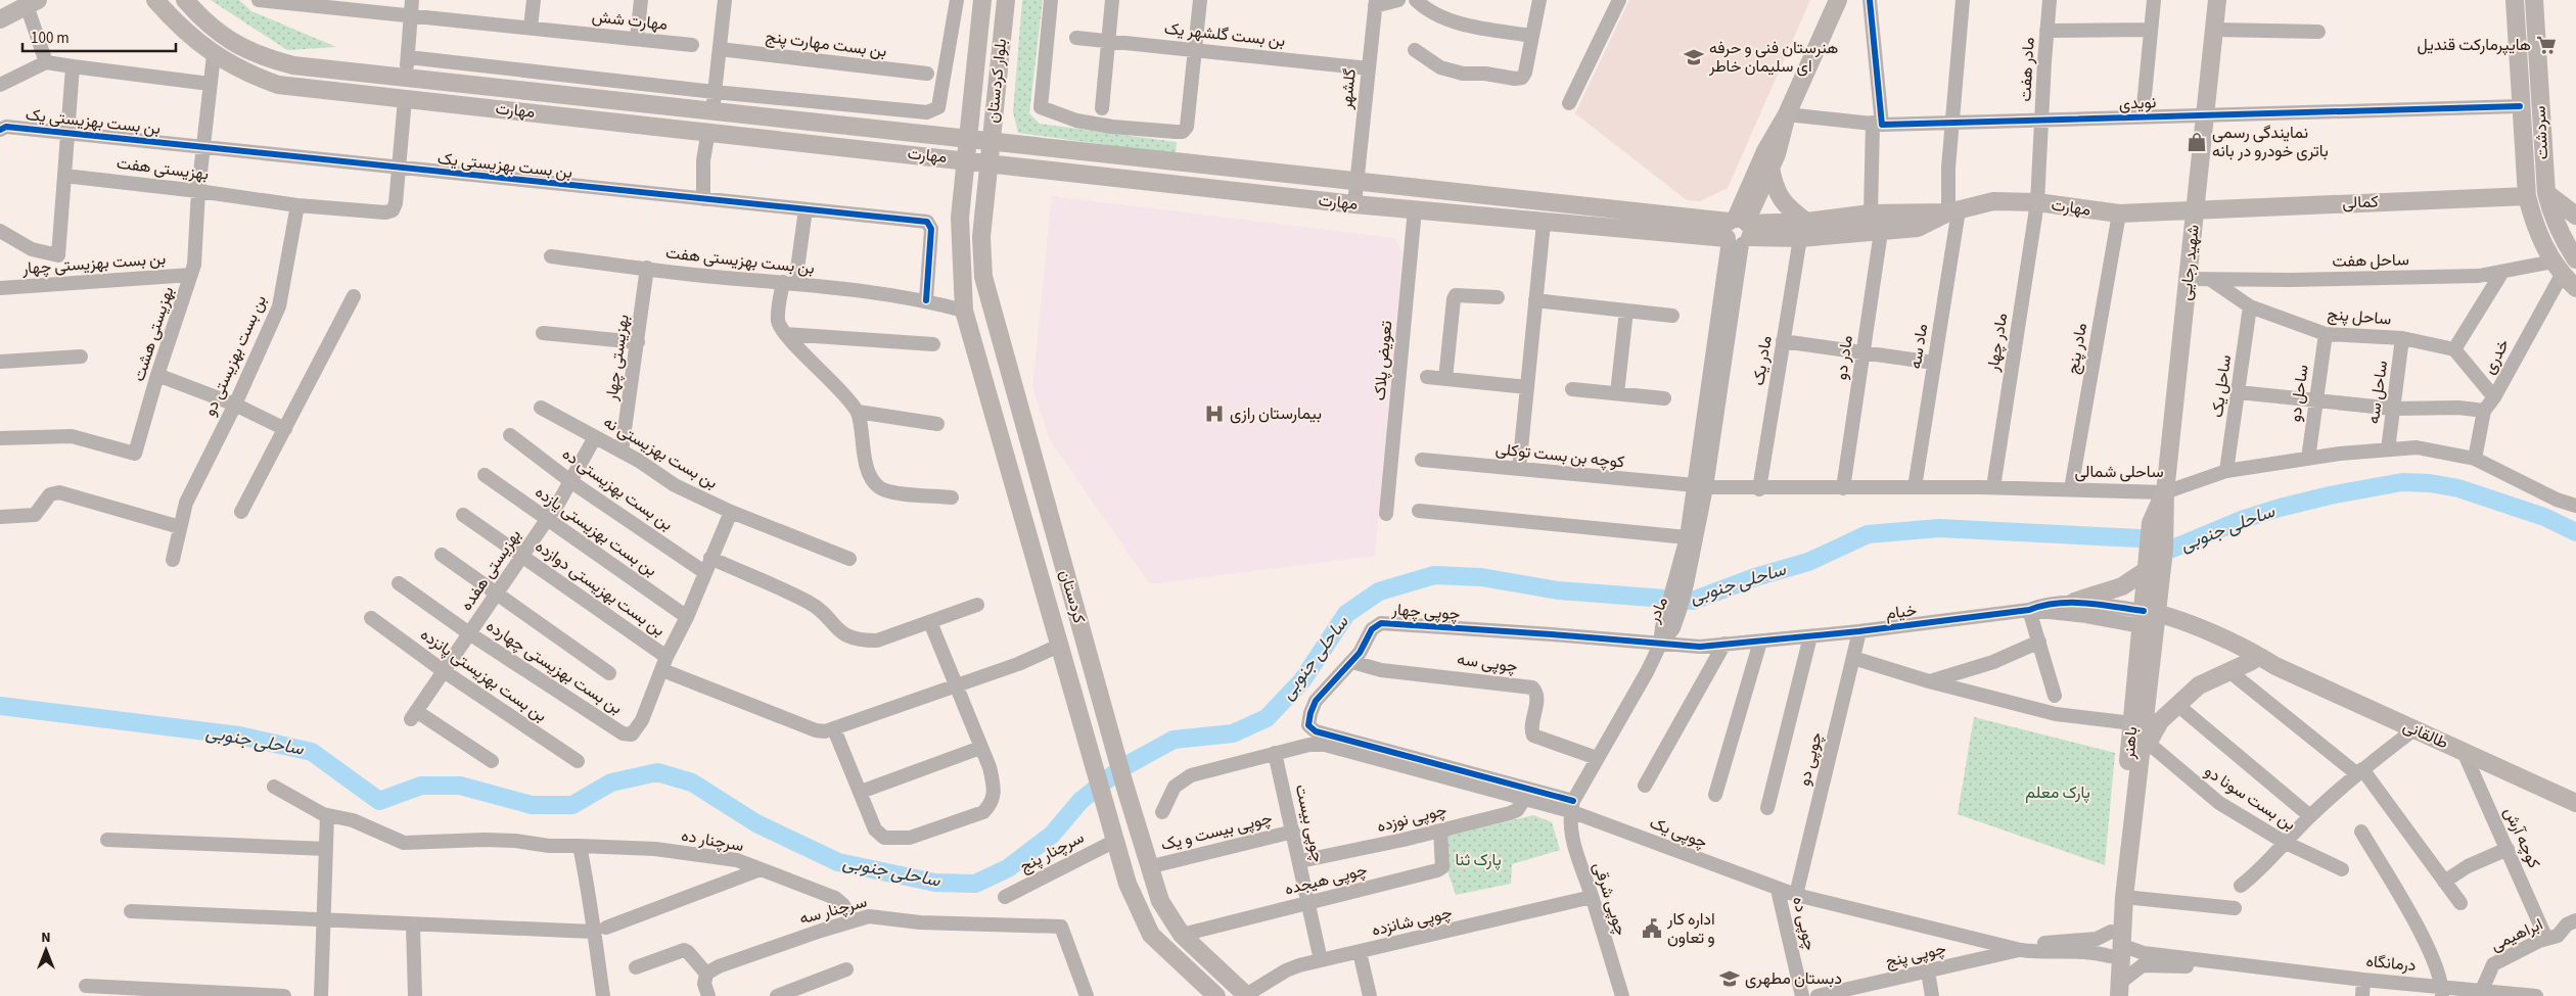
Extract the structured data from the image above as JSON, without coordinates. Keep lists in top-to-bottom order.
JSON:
{
  "streets": {
    "main road": [
      "بلوار کردستان",
      "مهارت",
      "سردشت",
      "کمالی",
      "شهید رجایی",
      "کردستان",
      "طالقانی",
      "باهنر"
    ],
    "street": [
      "مهارت شش",
      "بن بست گلشهر یک",
      "بن بست مهارت پنج",
      "مادر هفت",
      "گلشهر",
      "نویدی",
      "بن بست بهزیستی یک",
      "بهزیستی هفت",
      "بن بست بهزیستی هفت",
      "ساحل هفت",
      "بن بست بهزیستی چهار",
      "ساحل پنج",
      "بهزیستی هشت",
      "مادر چهار",
      "ماد سه",
      "مادر پنج",
      "بن بست بهزیستی دو",
      "خدری",
      "بهزیستی چهار",
      "مادر دو",
      "تعویض پلاک",
      "مادر یک",
      "ساحل یک",
      "ساحل سه",
      "ساحل دو",
      "بن بست بهزیستی نه",
      "کوچه بن بست توکلی",
      "ساحلی شمالی",
      "بن بست بهزیستی ده",
      "بن بست بهزیستی یازده",
      "بهزیستی هفده",
      "بن بست بهزیستی دوازده",
      "مادر",
      "چوپی چهار",
      "خیام",
      "چوپی سه",
      "بن بست بهزیستی چهارده",
      "بن بست بهزیستی پانزده",
      "چوپی دو",
      "بن بست سونا دو",
      "چوپی نوزده",
      "چوپی بیست",
      "چوپی بیست و یک",
      "چوپی یک",
      "کوچه آرش",
      "سرچنار ده",
      "سرچنار پنج",
      "چوپی هیجده",
      "چوپی شرقی",
      "سرچنار سه",
      "چوپی شانزده",
      "چوپی ده",
      "ابراهیمی",
      "چوپی پنج",
      "درمانگاه"
    ]
  },
  "crossings": [
    ["بن بست گلشهر یک", "گلشهر"],
    ["مادر هفت", "نویدی"],
    ["مادر هفت", "مهارت"],
    ["مادر هفت", "مادر چهار"],
    ["بلوار کردستان", "مهارت"],
    ["بلوار کردستان", "کردستان"],
    ["گلشهر", "مهارت"],
    ["نویدی", "شهید رجایی"],
    ["نویدی", "ماد سه"],
    ["مهارت", "کمالی"],
    ["مهارت", "شهید رجایی"],
    ["مهارت", "بهزیستی هشت"],
    ["مهارت", "مادر چهار"],
    ["مهارت", "ماد سه"],
    ["مهارت", "مادر پنج"],
    ["مهارت", "مادر دو"],
    ["مهارت", "تعویض پلاک"],
    ["مهارت", "مادر یک"],
    ["مهارت", "کردستان"],
    ["مهارت", "مادر"],
    ["بن بست بهزیستی یک", "بن بست بهزیستی هفت"],
    ["بن بست بهزیستی یک", "بهزیستی هشت"],
    ["بهزیستی هفت", "بهزیستی هشت"],
    ["بهزیستی هفت", "بن بست بهزیستی دو"],
    ["کمالی", "شهید رجایی"],
    ["بن بست بهزیستی هفت", "بهزیستی چهار"],
    ["بن بست بهزیستی هفت", "کردستان"],
    ["ساحل هفت", "شهید رجایی"],
    ["ساحل هفت", "ساحل پنج"],
    ["ساحل هفت", "خدری"],
    ["شهید رجایی", "ساحلی شمالی"],
    ["شهید رجایی", "باهنر"],
    ["بن بست بهزیستی چهار", "بهزیستی هشت"],
    ["ساحل پنج", "ساحل یک"],
    ["ساحل پنج", "ساحل سه"],
    ["ساحل پنج", "ساحل دو"],
    ["مادر چهار", "ساحلی شمالی"],
    ["ماد سه", "ساحلی شمالی"],
    ["مادر پنج", "ساحلی شمالی"],
    ["خدری", "ساحلی شمالی"],
    ["بهزیستی چهار", "بن بست بهزیستی نه"],
    ["مادر دو", "ساحلی شمالی"],
    ["مادر یک", "ساحلی شمالی"],
    ["ساحل یک", "ساحلی شمالی"],
    ["ساحل سه", "ساحلی شمالی"],
    ["ساحل دو", "ساحلی شمالی"],
    ["بن بست بهزیستی نه", "بهزیستی هفده"],
    ["کوچه بن بست توکلی", "ساحلی شمالی"],
    ["کوچه بن بست توکلی", "مادر"],
    ["ساحلی شمالی", "مادر"],
    ["بن بست بهزیستی ده", "بهزیستی هفده"],
    ["بن بست بهزیستی یازده", "بهزیستی هفده"],
    ["بهزیستی هفده", "بن بست بهزیستی دوازده"],
    ["بهزیستی هفده", "بن بست بهزیستی چهارده"],
    ["بهزیستی هفده", "بن بست بهزیستی پانزده"],
    ["بن بست بهزیستی دوازده", "بن بست بهزیستی چهارده"],
    ["کردستان", "چوپی بیست و یک"],
    ["کردستان", "سرچنار پنج"],
    ["کردستان", "چوپی هیجده"],
    ["کردستان", "چوپی شانزده"],
    ["مادر", "چوپی چهار"],
    ["مادر", "خیام"],
    ["چوپی چهار", "خیام"],
    ["چوپی چهار", "چوپی سه"],
    ["چوپی چهار", "چوپی یک"],
    ["چوپی چهار", "چوپی شرقی"],
    ["خیام", "طالقانی"],
    ["خیام", "باهنر"],
    ["خیام", "چوپی دو"],
    ["طالقانی", "باهنر"],
    ["طالقانی", "کوچه آرش"],
    ["باهنر", "چوپی یک"],
    ["باهنر", "درمانگاه"],
    ["چوپی دو", "چوپی یک"],
    ["چوپی نوزده", "چوپی بیست"],
    ["چوپی نوزده", "چوپی یک"],
    ["چوپی نوزده", "چوپی هیجده"],
    ["چوپی بیست", "چوپی بیست و یک"],
    ["چوپی بیست", "چوپی یک"],
    ["چوپی بیست", "چوپی هیجده"],
    ["چوپی بیست", "چوپی شانزده"],
    ["چوپی یک", "چوپی شرقی"],
    ["چوپی یک", "چوپی ده"],
    ["چوپی یک", "چوپی پنج"],
    ["چوپی یک", "درمانگاه"],
    ["کوچه آرش", "ابراهیمی"],
    ["سرچنار ده", "سرچنار سه"],
    ["چوپی شرقی", "چوپی شانزده"],
    ["ابراهیمی", "درمانگاه"]
  ],
  "water": ["ساحلی جنوبی"],
  "parks": ["پارک معلم", "پارک ثنا"],
  "places": {
    "supermarket": ["هایپرمارکت قندیل"],
    "school or university": ["هنرستان فنی و حرفه ای سلیمان خاطر", "دبستان مطهری"],
    "shop": ["نمایندگی رسمی باتری خودرو در بانه"],
    "hospital": ["بیمارستان رازی"],
    "public building": ["اداره کار و تعاون"]
  },
  "scale_bar": "100 m",
  "north": "top"
}
